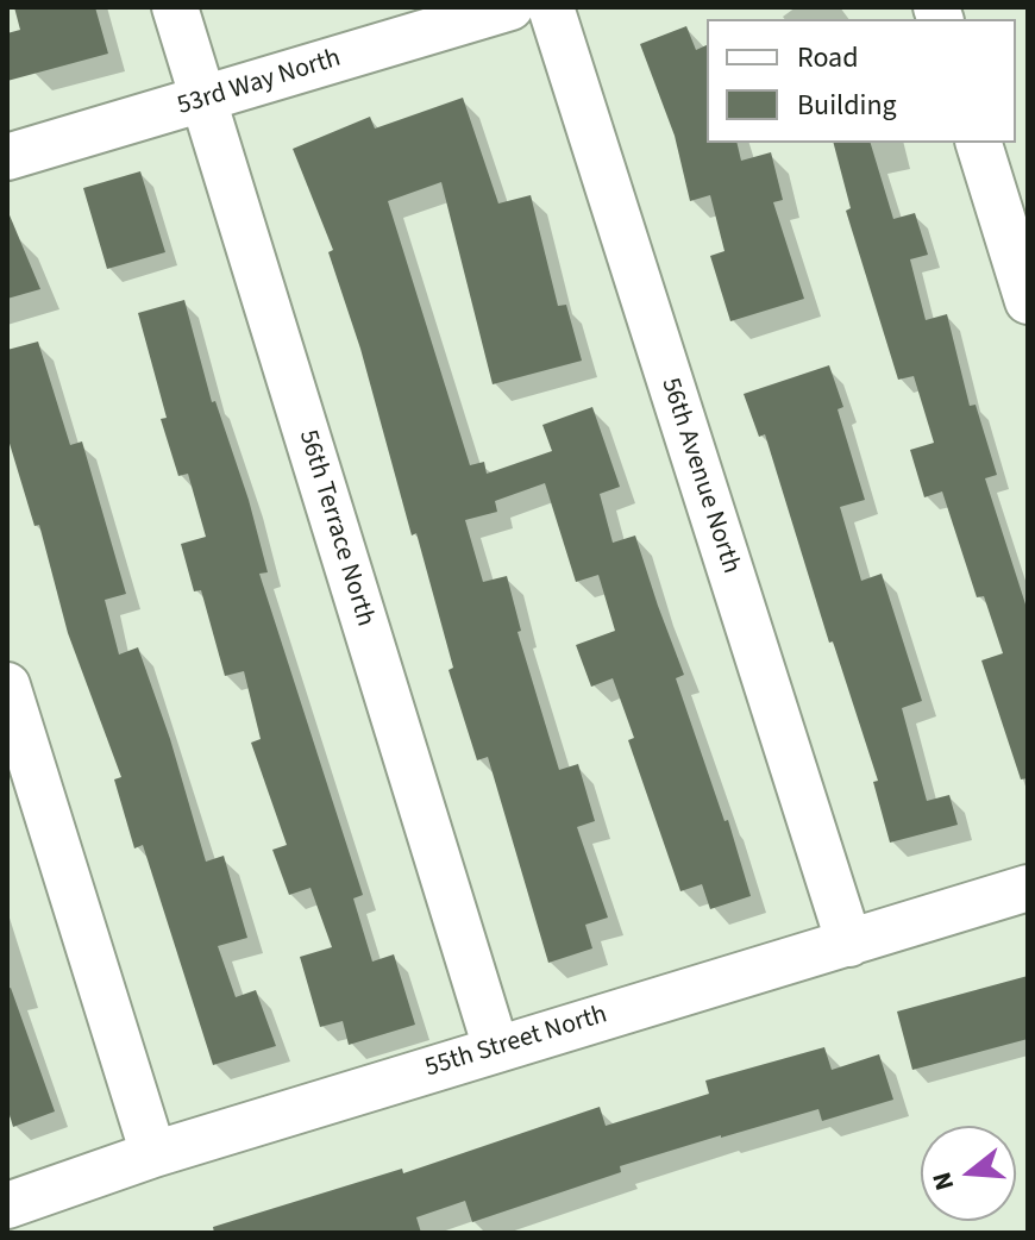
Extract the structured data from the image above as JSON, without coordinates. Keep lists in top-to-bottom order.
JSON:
{
  "streets": {
    "street": [
      "53rd Way North",
      "56th Avenue North",
      "56th Terrace North",
      "55th Street North"
    ]
  },
  "crossings": [
    ["53rd Way North", "56th Terrace North"],
    ["56th Avenue North", "55th Street North"],
    ["56th Terrace North", "55th Street North"]
  ],
  "legend": ["Road", "Building"],
  "north": "left"
}
